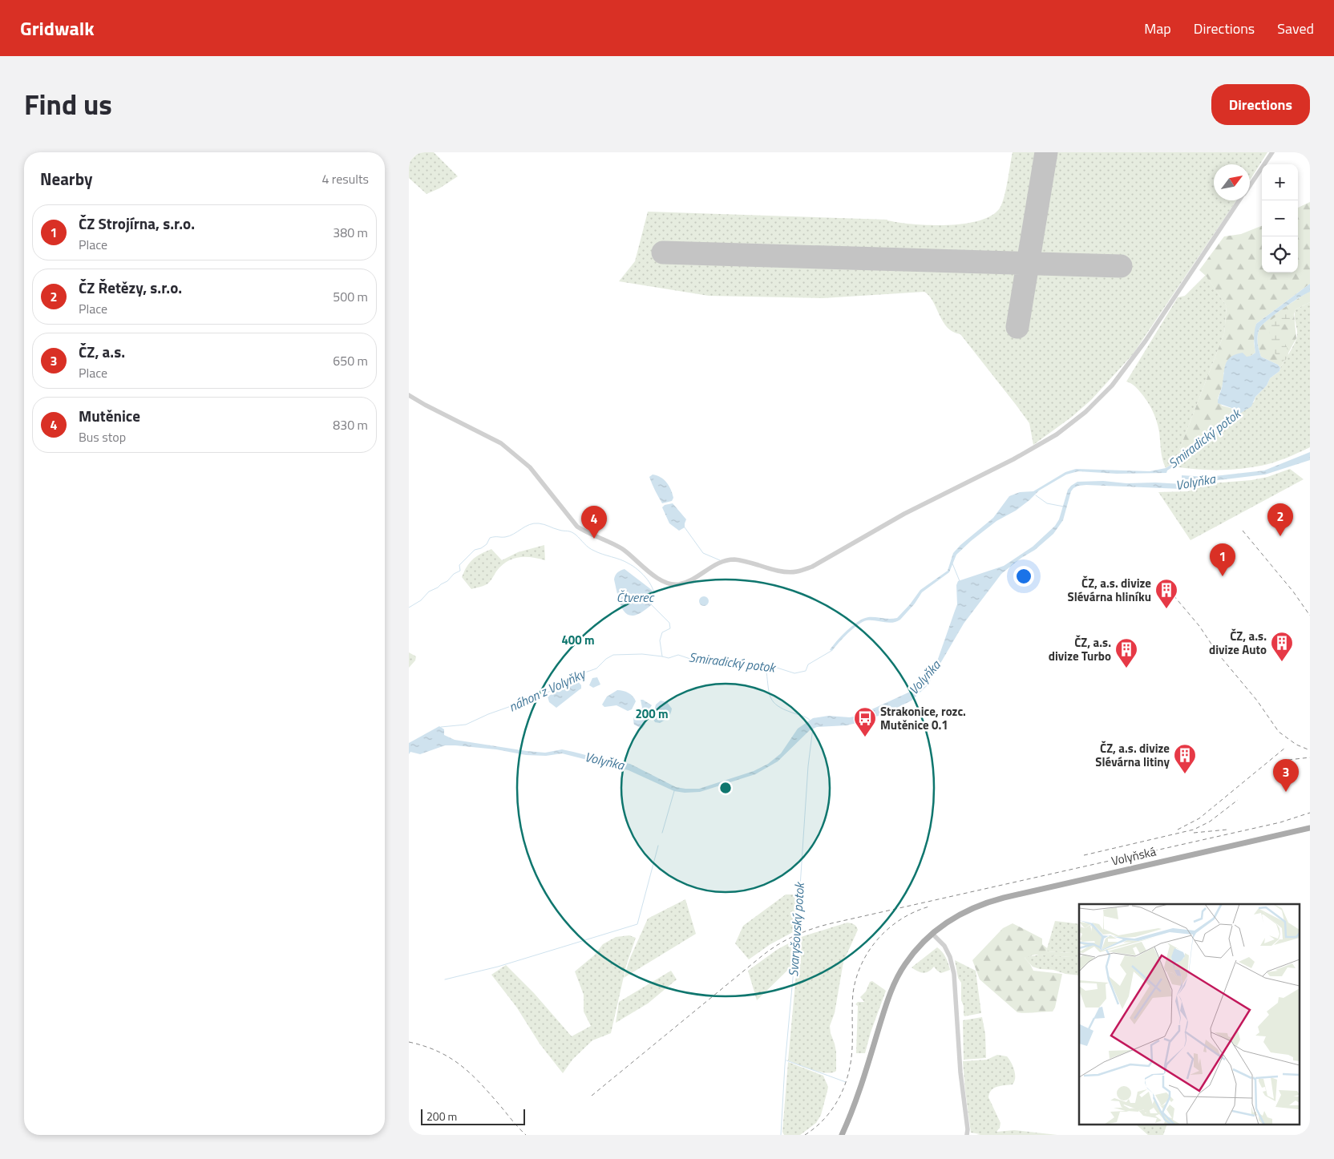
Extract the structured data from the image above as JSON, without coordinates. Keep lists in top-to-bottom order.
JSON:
{
  "streets": {
    "main road": ["Volyňská"]
  },
  "water": [
    "Smiradický potok",
    "Volyňka",
    "Čtverec",
    "náhon z Volyňky",
    "Svaryšovský potok"
  ],
  "places": {
    "building": [
      "ČZ, a.s. divize Slévárna hliníku",
      "ČZ, a.s. divize Auto",
      "ČZ, a.s. divize Turbo",
      "ČZ, a.s. divize Slévárna litiny"
    ],
    "bus stop": ["Strakonice, rozc. Mutěnice 0.1"]
  },
  "scale_bar": "200 m",
  "north": "top right",
  "page": {
    "header": "Gridwalk",
    "nav": ["Map", "Directions", "Saved"],
    "title": "Find us",
    "buttons": "Directions",
    "heading": ["Nearby", "4 results"],
    "map_buttons": ["+", "−"],
    "list": [
      {
        "mark": "1",
        "name": "ČZ Strojírna, s.r.o.",
        "note": "Place",
        "value": "380 m"
      },
      {
        "mark": "2",
        "name": "ČZ Řetězy, s.r.o.",
        "note": "Place",
        "value": "500 m"
      },
      {
        "mark": "3",
        "name": "ČZ, a.s.",
        "note": "Place",
        "value": "650 m"
      },
      {
        "mark": "4",
        "name": "Mutěnice",
        "note": "Bus stop",
        "value": "830 m"
      }
    ],
    "pins": [
      "2",
      "4",
      "1",
      "3"
    ],
    "scale": "200 m"
  },
  "rings": ["400 m", "200 m"]
}
